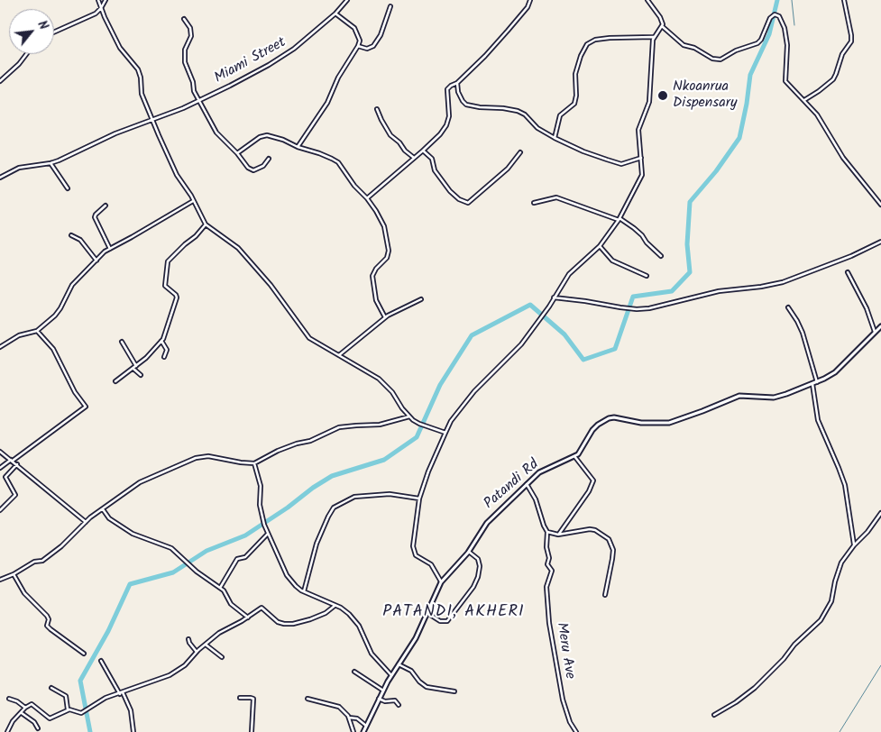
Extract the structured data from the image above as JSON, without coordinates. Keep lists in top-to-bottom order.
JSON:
{
  "streets": {
    "street": ["Miami Street", "Patandi Rd", "Meru Ave"]
  },
  "districts": ["PATANDI, AKHERI"],
  "places": ["Nkoanrua Dispensary"],
  "north": "top right"
}
